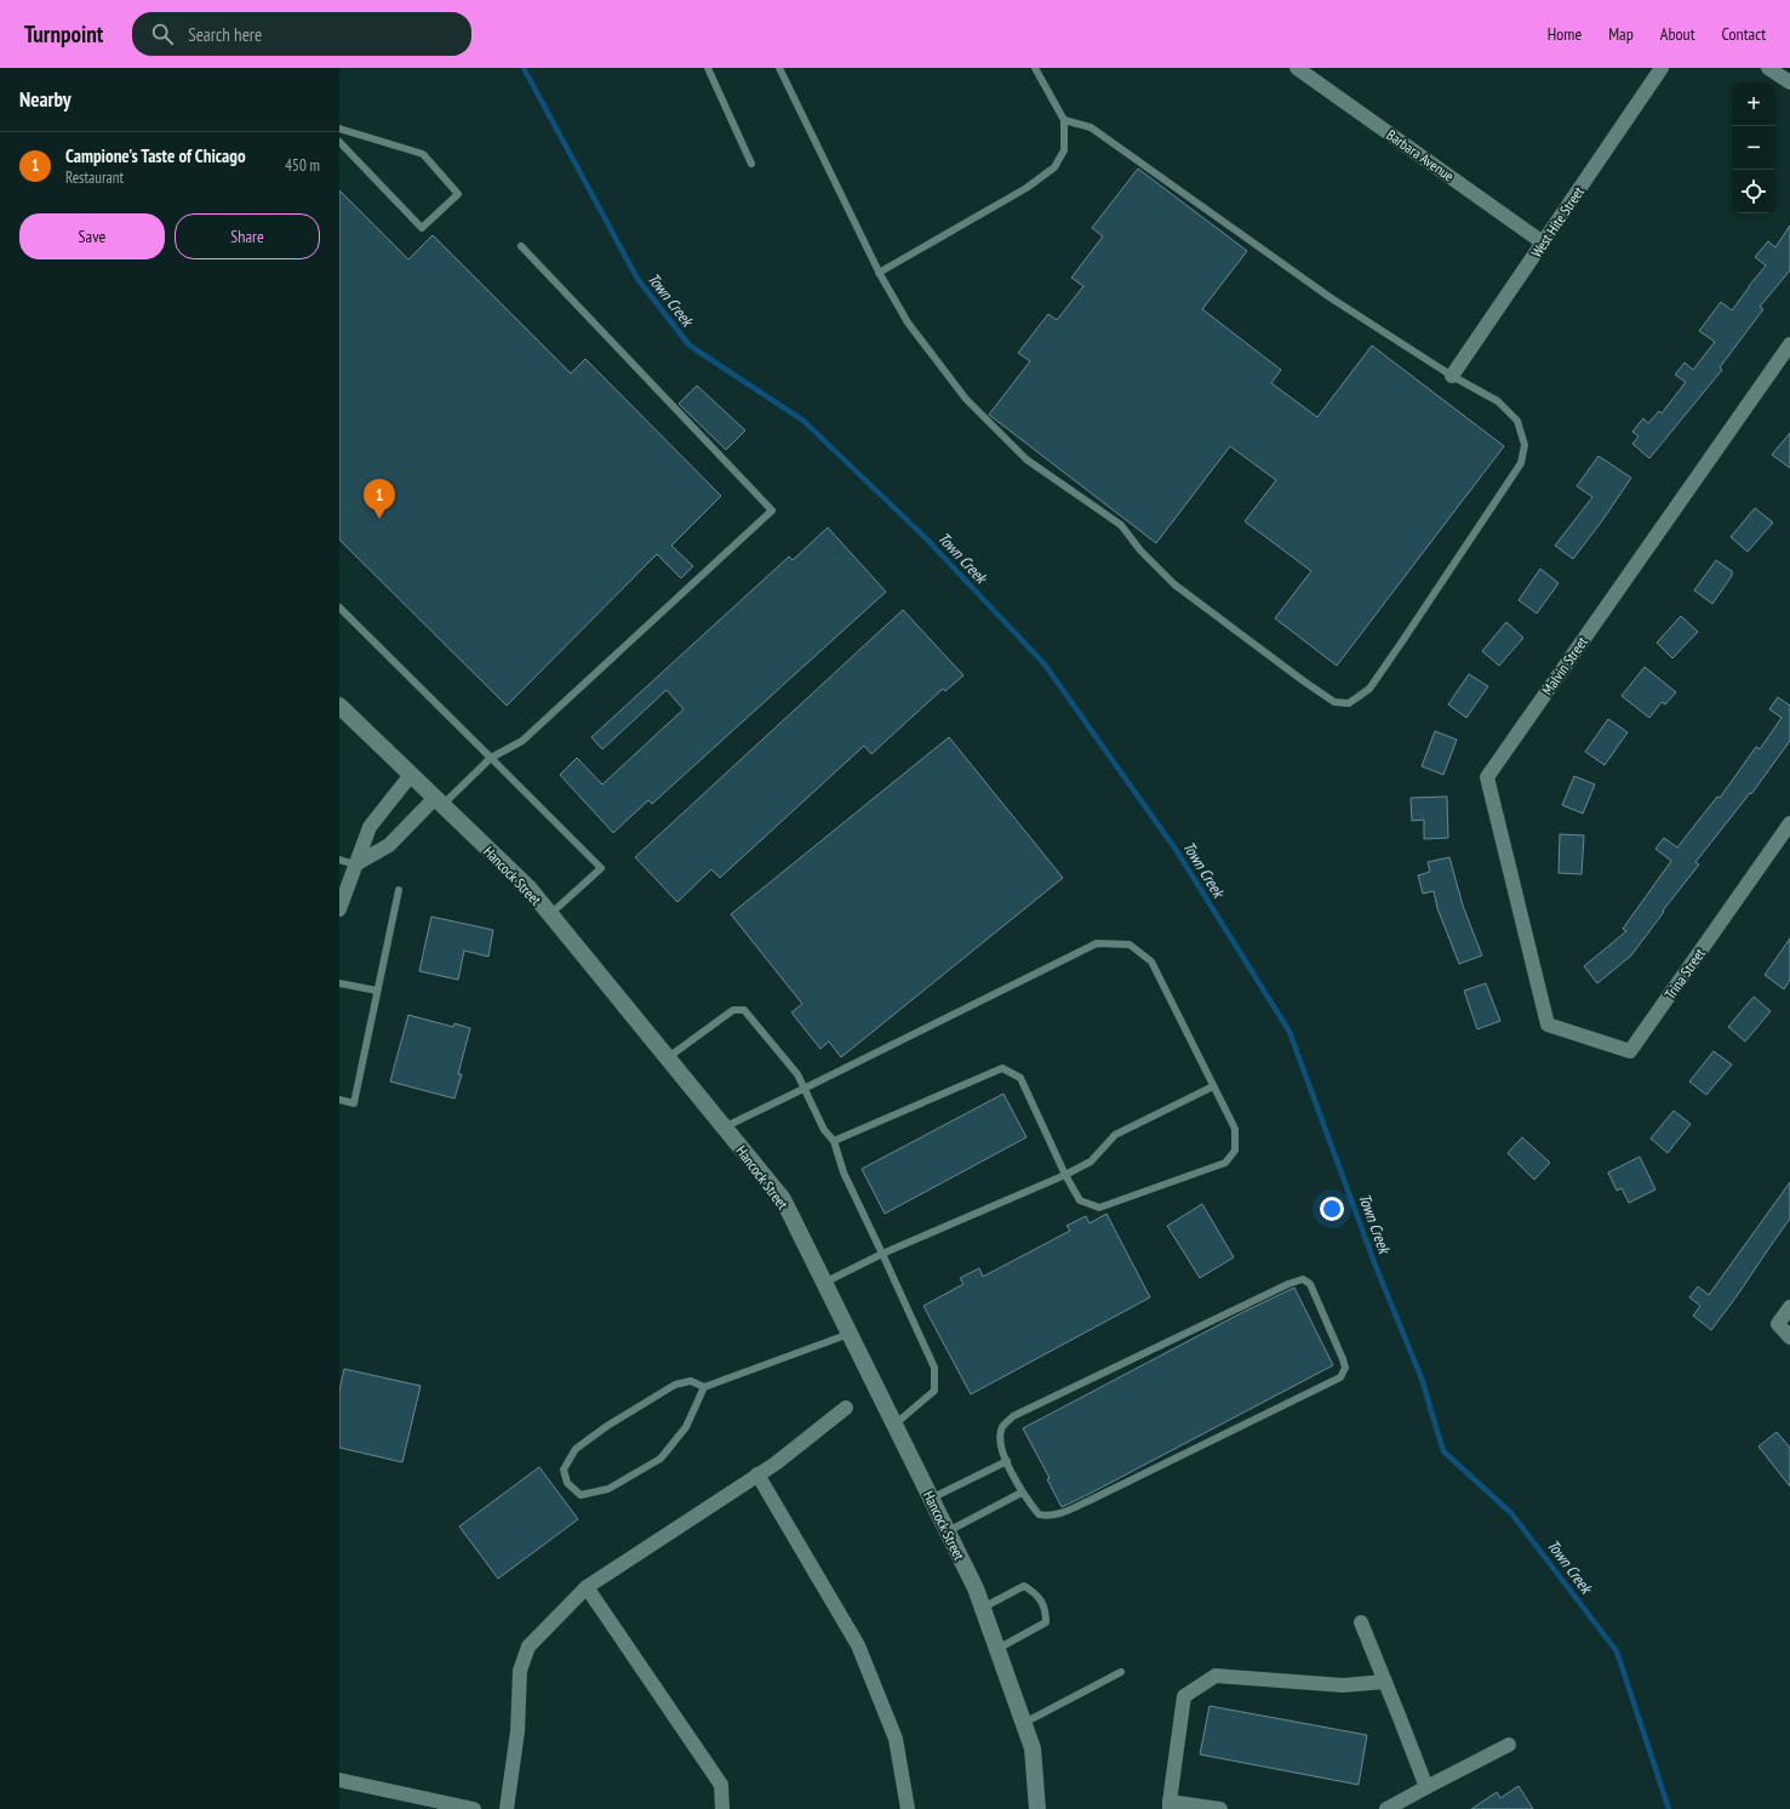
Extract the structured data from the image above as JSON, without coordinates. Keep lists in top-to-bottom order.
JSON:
{
  "streets": {
    "street": [
      "Barbara Avenue",
      "West Hite Street",
      "Malvin Street",
      "Hancock Street",
      "Trina Street"
    ]
  },
  "crossings": [
    ["Barbara Avenue", "West Hite Street"],
    ["Malvin Street", "Trina Street"]
  ],
  "water": ["Town Creek"],
  "page": {
    "header": "Turnpoint",
    "search": "Search here",
    "nav": [
      "Home",
      "Map",
      "About",
      "Contact"
    ],
    "heading": "Nearby",
    "map_buttons": ["+", "−"],
    "list": [
      {
        "mark": "1",
        "name": "Campione's Taste of Chicago",
        "note": "Restaurant",
        "value": "450 m"
      }
    ],
    "buttons": ["Save", "Share"],
    "pins": "1"
  }
}
